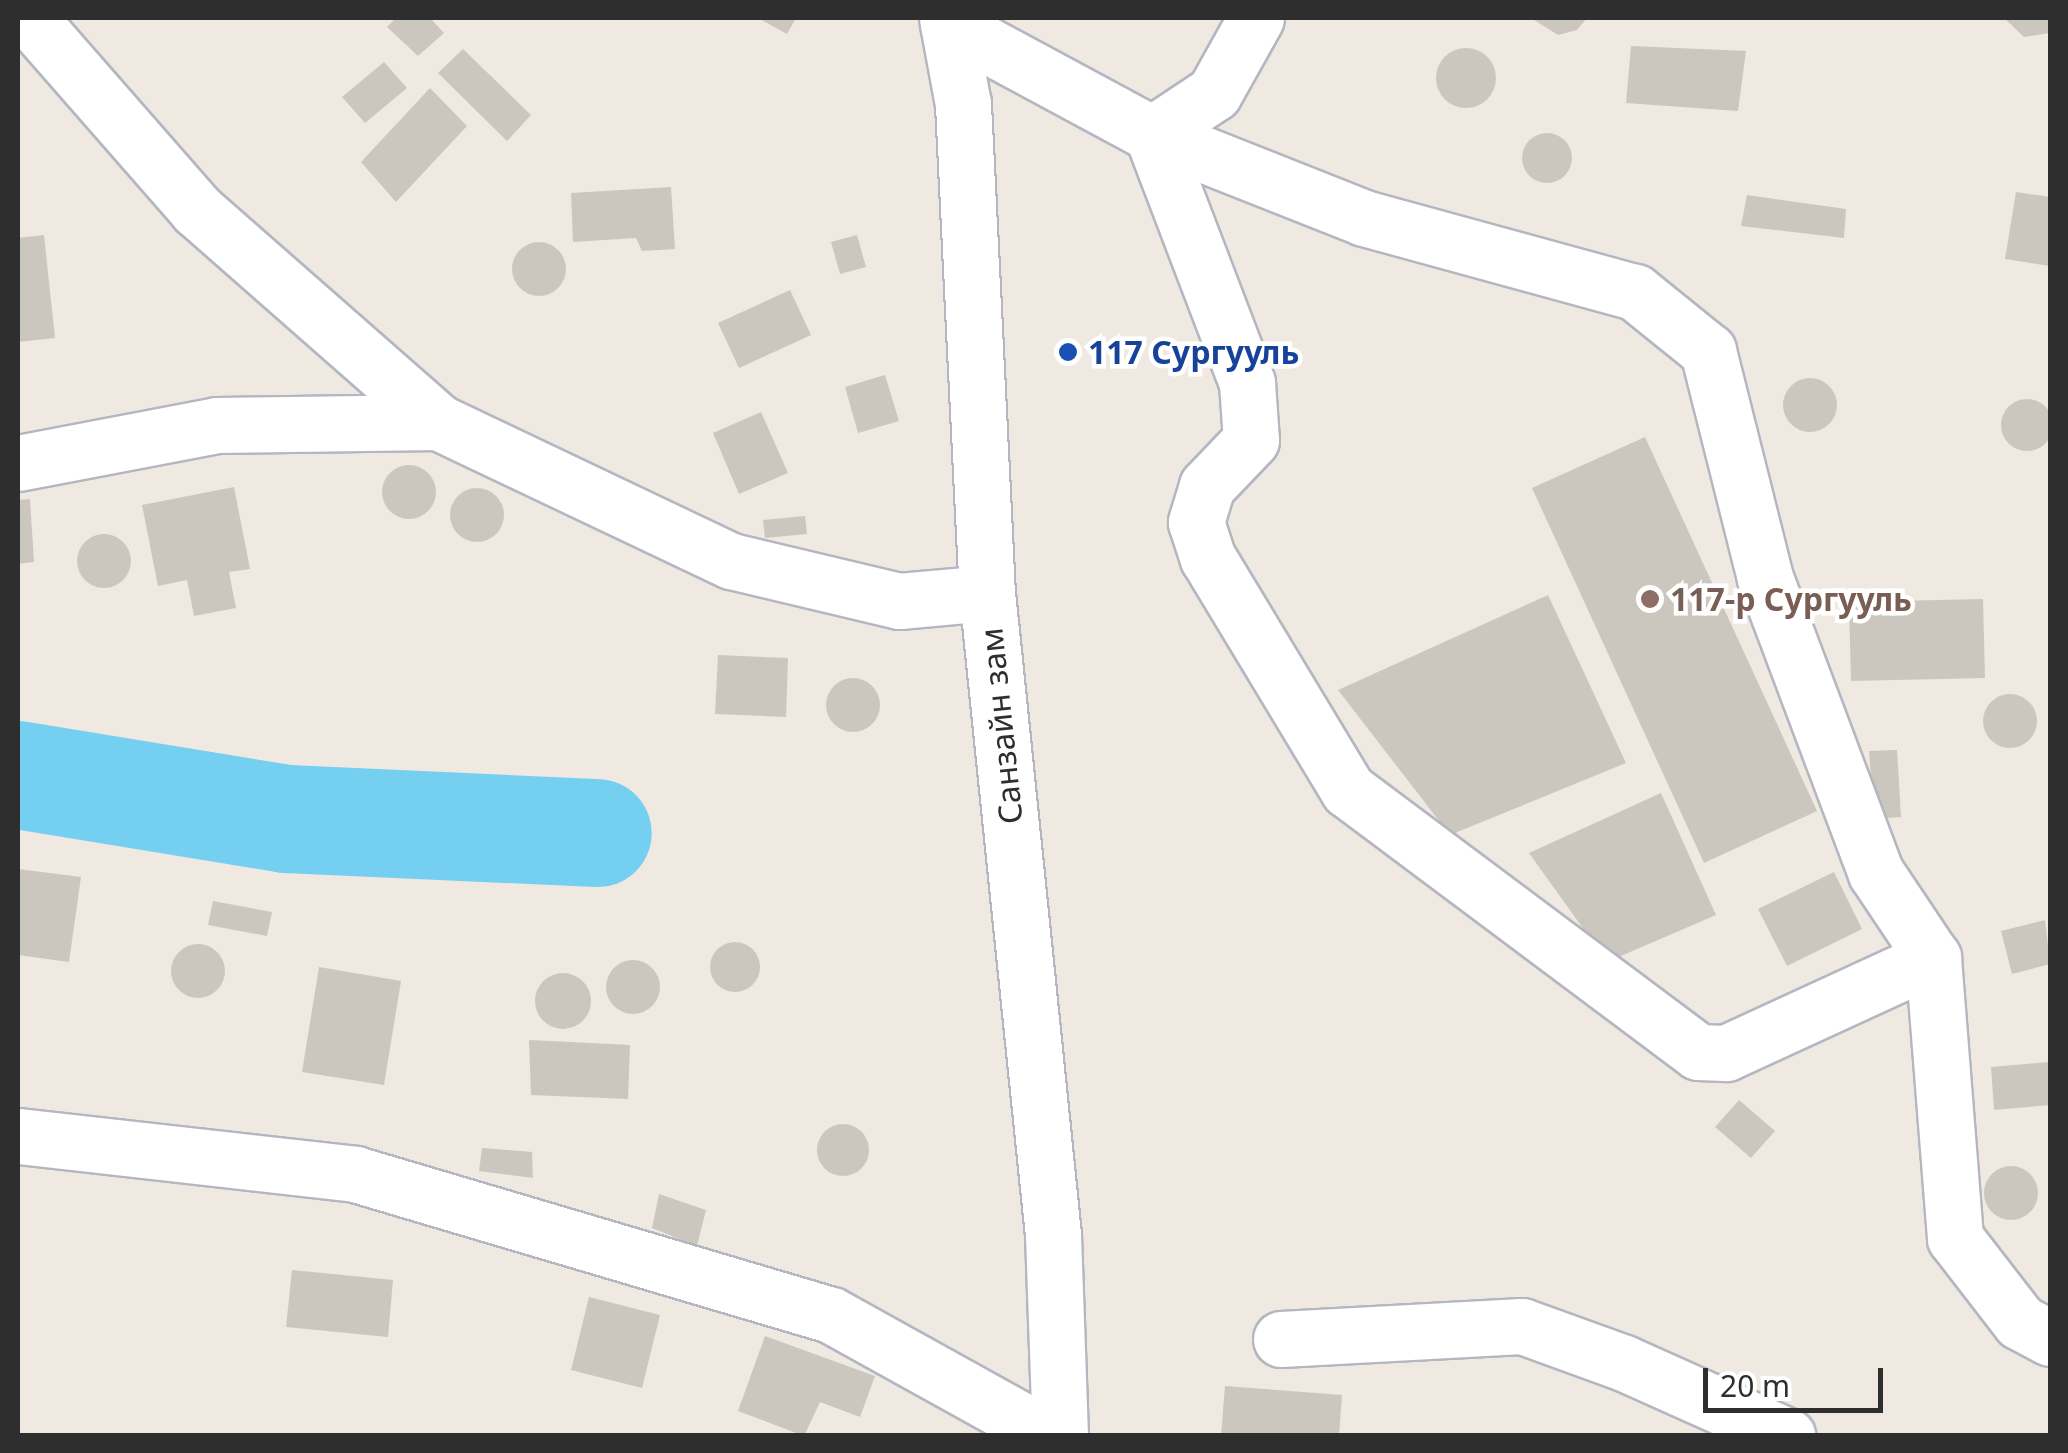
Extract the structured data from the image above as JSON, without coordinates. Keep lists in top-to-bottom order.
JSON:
{
  "streets": {
    "street": ["Санзайн зам"]
  },
  "places": ["117 Сургууль", "117-р Сургууль"],
  "scale_bar": "20 m"
}
